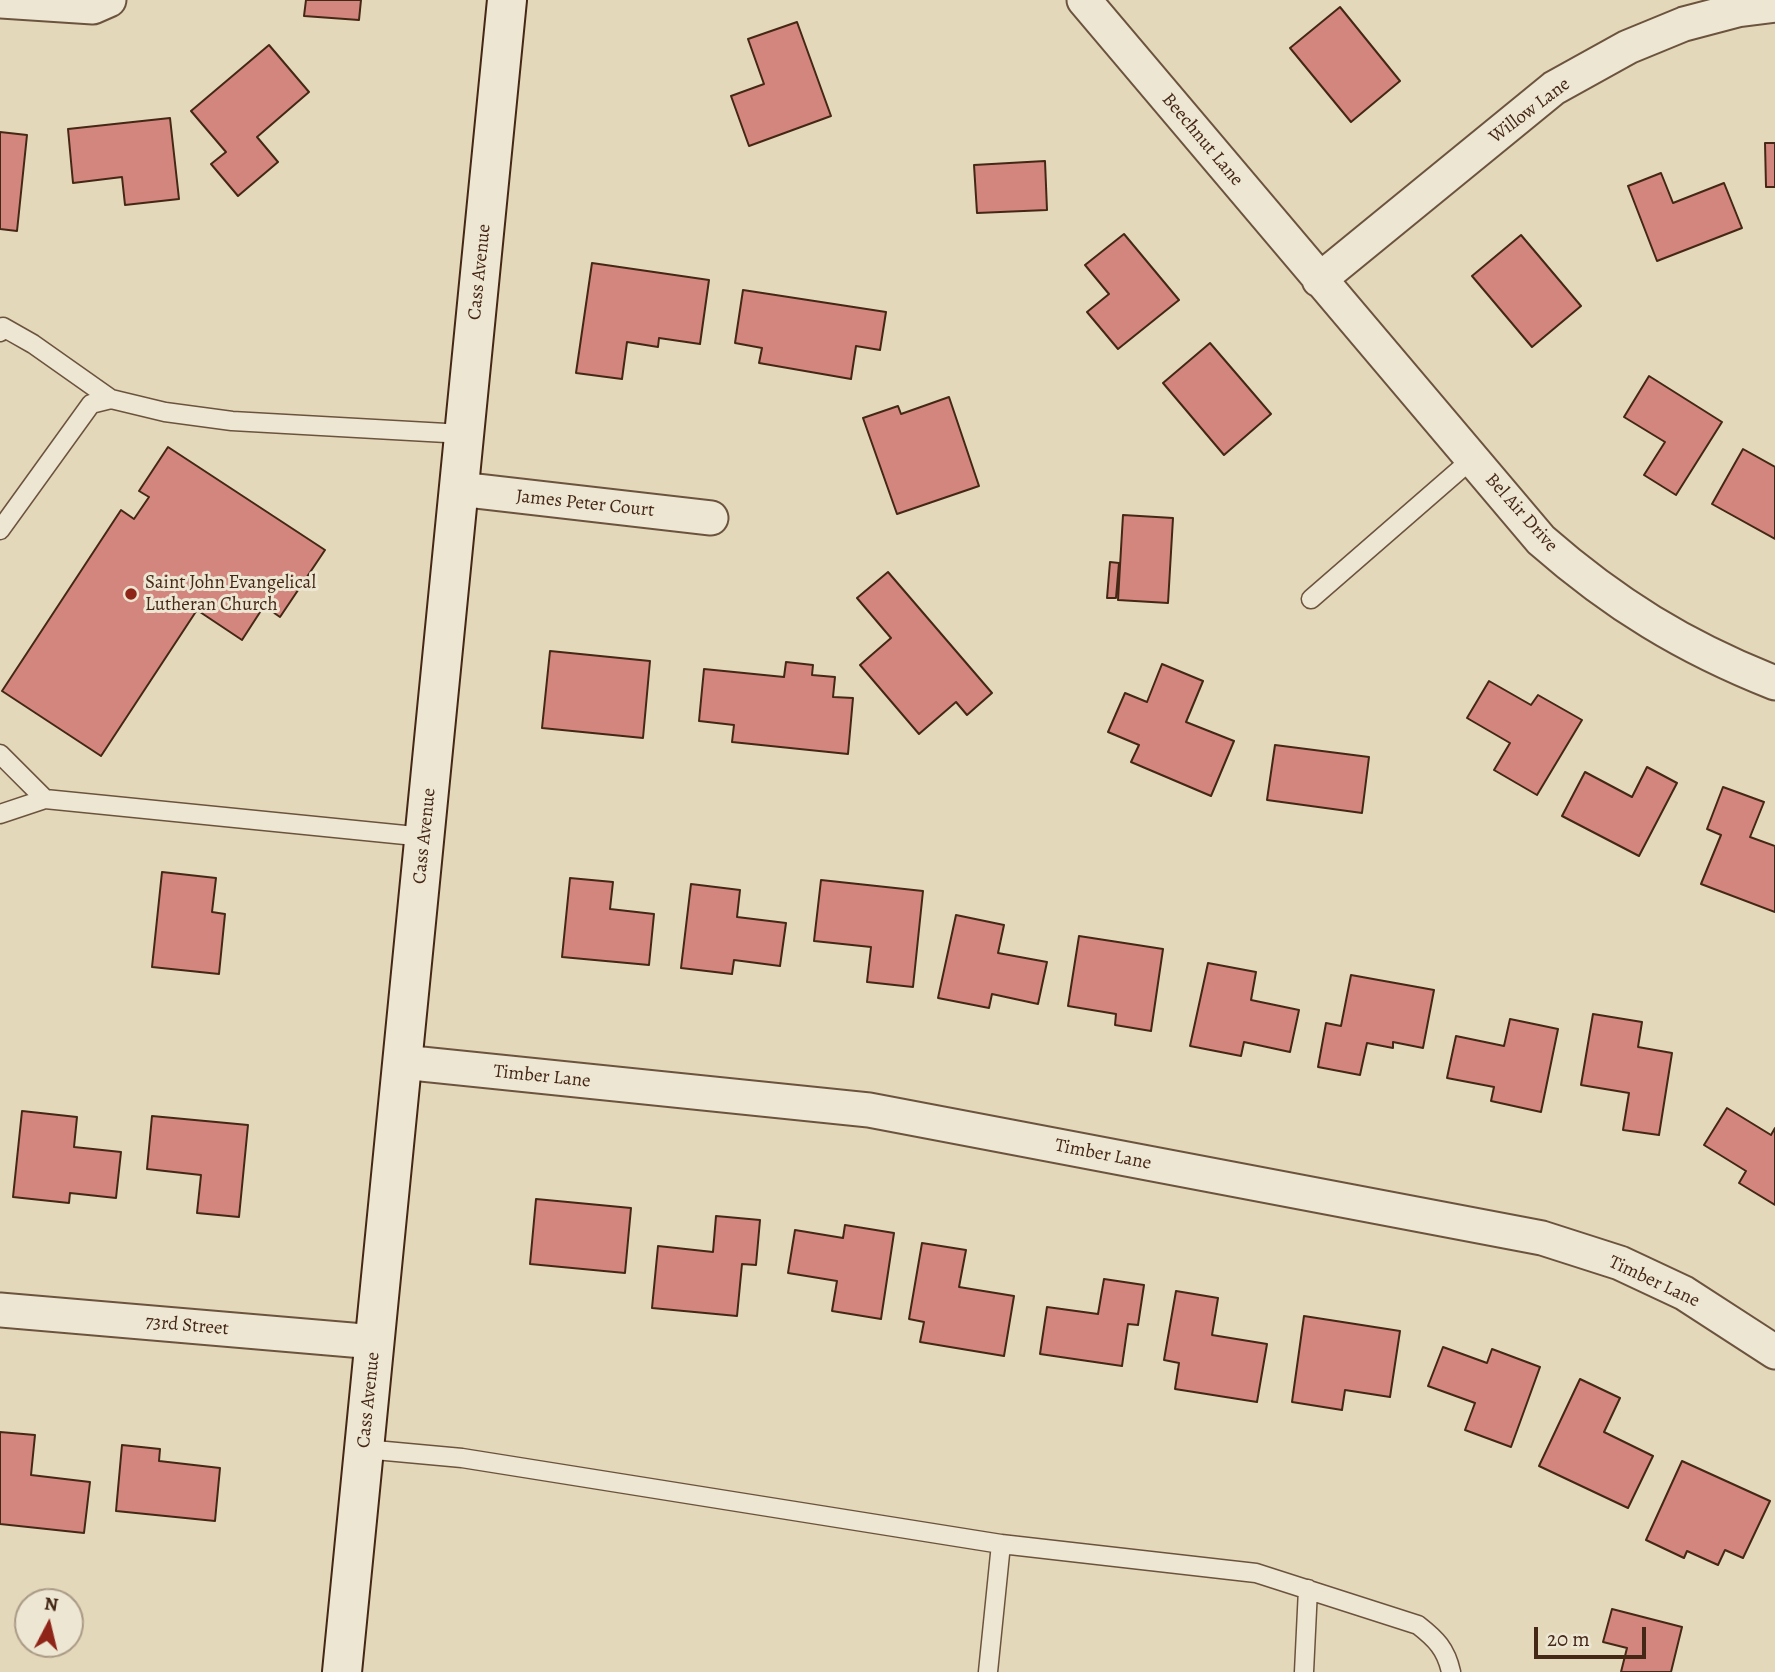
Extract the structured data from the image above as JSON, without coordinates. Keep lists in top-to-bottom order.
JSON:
{
  "streets": {
    "main road": ["Cass Avenue"],
    "street": [
      "Willow Lane",
      "Beechnut Lane",
      "James Peter Court",
      "Bel Air Drive",
      "Timber Lane",
      "73rd Street"
    ]
  },
  "crossings": [
    ["Willow Lane", "Beechnut Lane"],
    ["Willow Lane", "Bel Air Drive"],
    ["Beechnut Lane", "Bel Air Drive"],
    ["Cass Avenue", "James Peter Court"],
    ["Cass Avenue", "Timber Lane"],
    ["Cass Avenue", "73rd Street"]
  ],
  "places": ["Saint John Evangelical Lutheran Church"],
  "scale_bar": "20 m",
  "north": "top"
}
